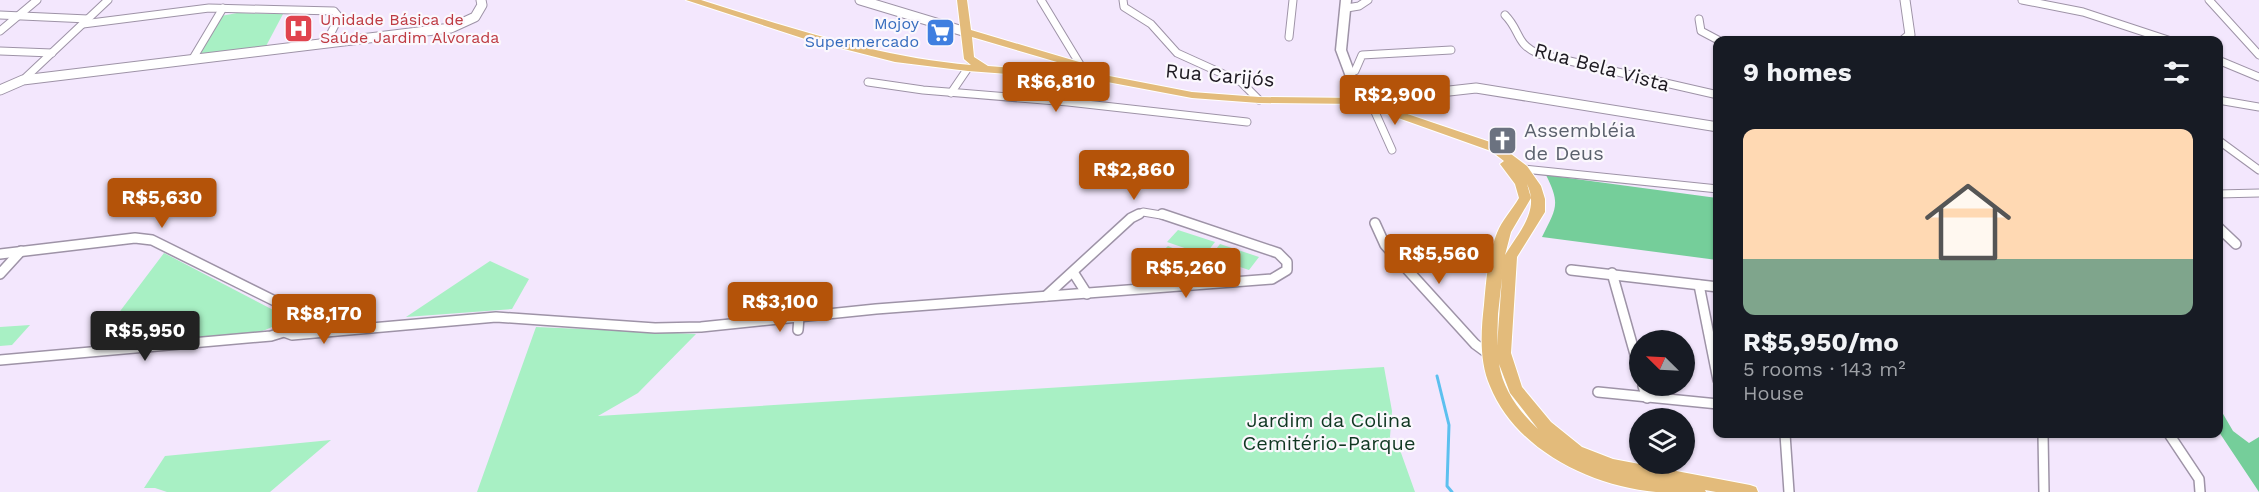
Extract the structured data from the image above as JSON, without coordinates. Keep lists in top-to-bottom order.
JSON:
{
  "streets": {
    "main road": ["Rua Carijós"],
    "street": ["Rua Bela Vista"]
  },
  "parks": ["Jardim da Colina Cemitério-Parque"],
  "places": {
    "hospital": ["Unidade Básica de Saúde Jardim Alvorada"],
    "supermarket": ["Mojoy Supermercado"],
    "church": ["Assembléia de Deus"]
  },
  "north": "top left",
  "page": {
    "heading": "9 homes",
    "price": [
      "R$6,810",
      "R$2,900",
      "R$2,860",
      "R$5,630",
      "R$5,560",
      "R$5,260",
      "R$3,100",
      "R$8,170",
      "R$5,950"
    ],
    "list": [
      {
        "name": "R$5,950/mo",
        "note": "5 rooms · 143 m² · House"
      }
    ]
  }
}
